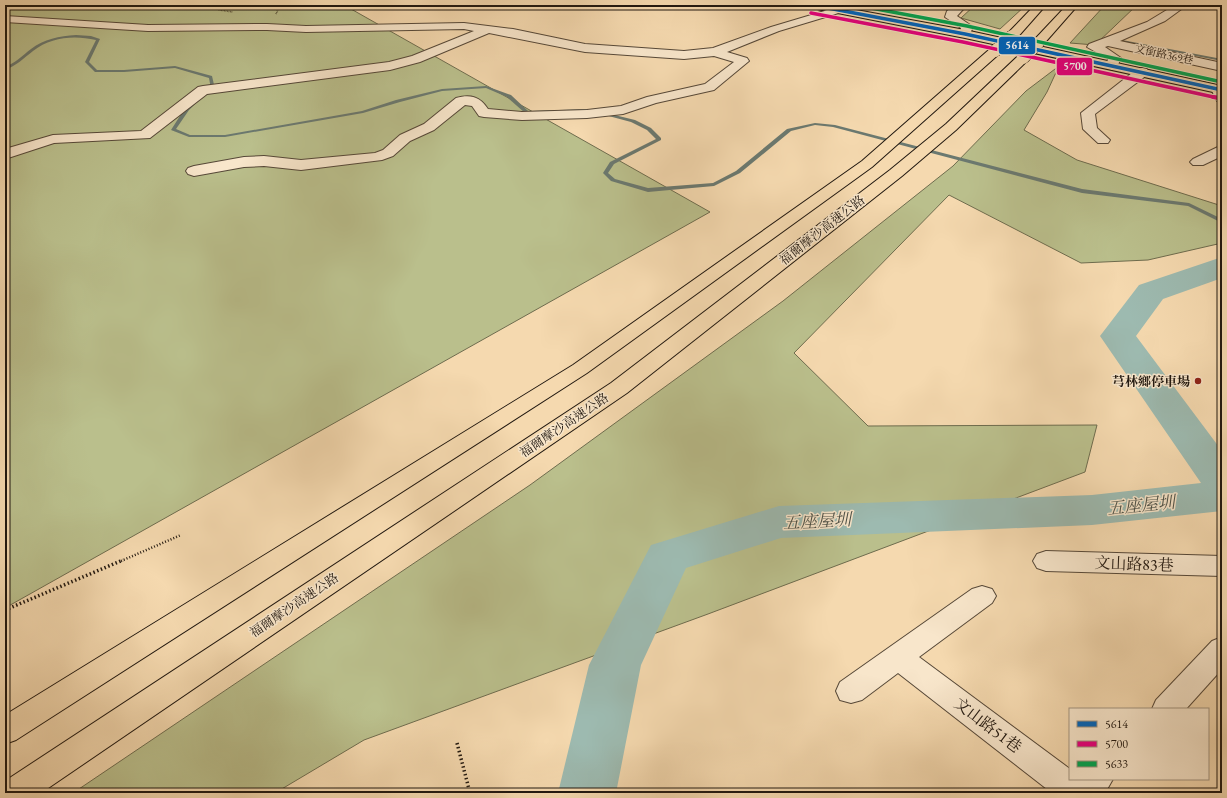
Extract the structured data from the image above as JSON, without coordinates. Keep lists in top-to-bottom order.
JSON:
{
  "streets": {
    "main road": ["福爾摩沙高速公路"],
    "street": ["文銜路369巷", "文山路83巷", "文山路51巷"]
  },
  "water": ["五座屋圳"],
  "places": ["芎林鄉停車場"],
  "lines": ["transit line 5614", "transit line 5633", "transit line 5700"],
  "legend": ["5614", "5700", "5633"]
}
